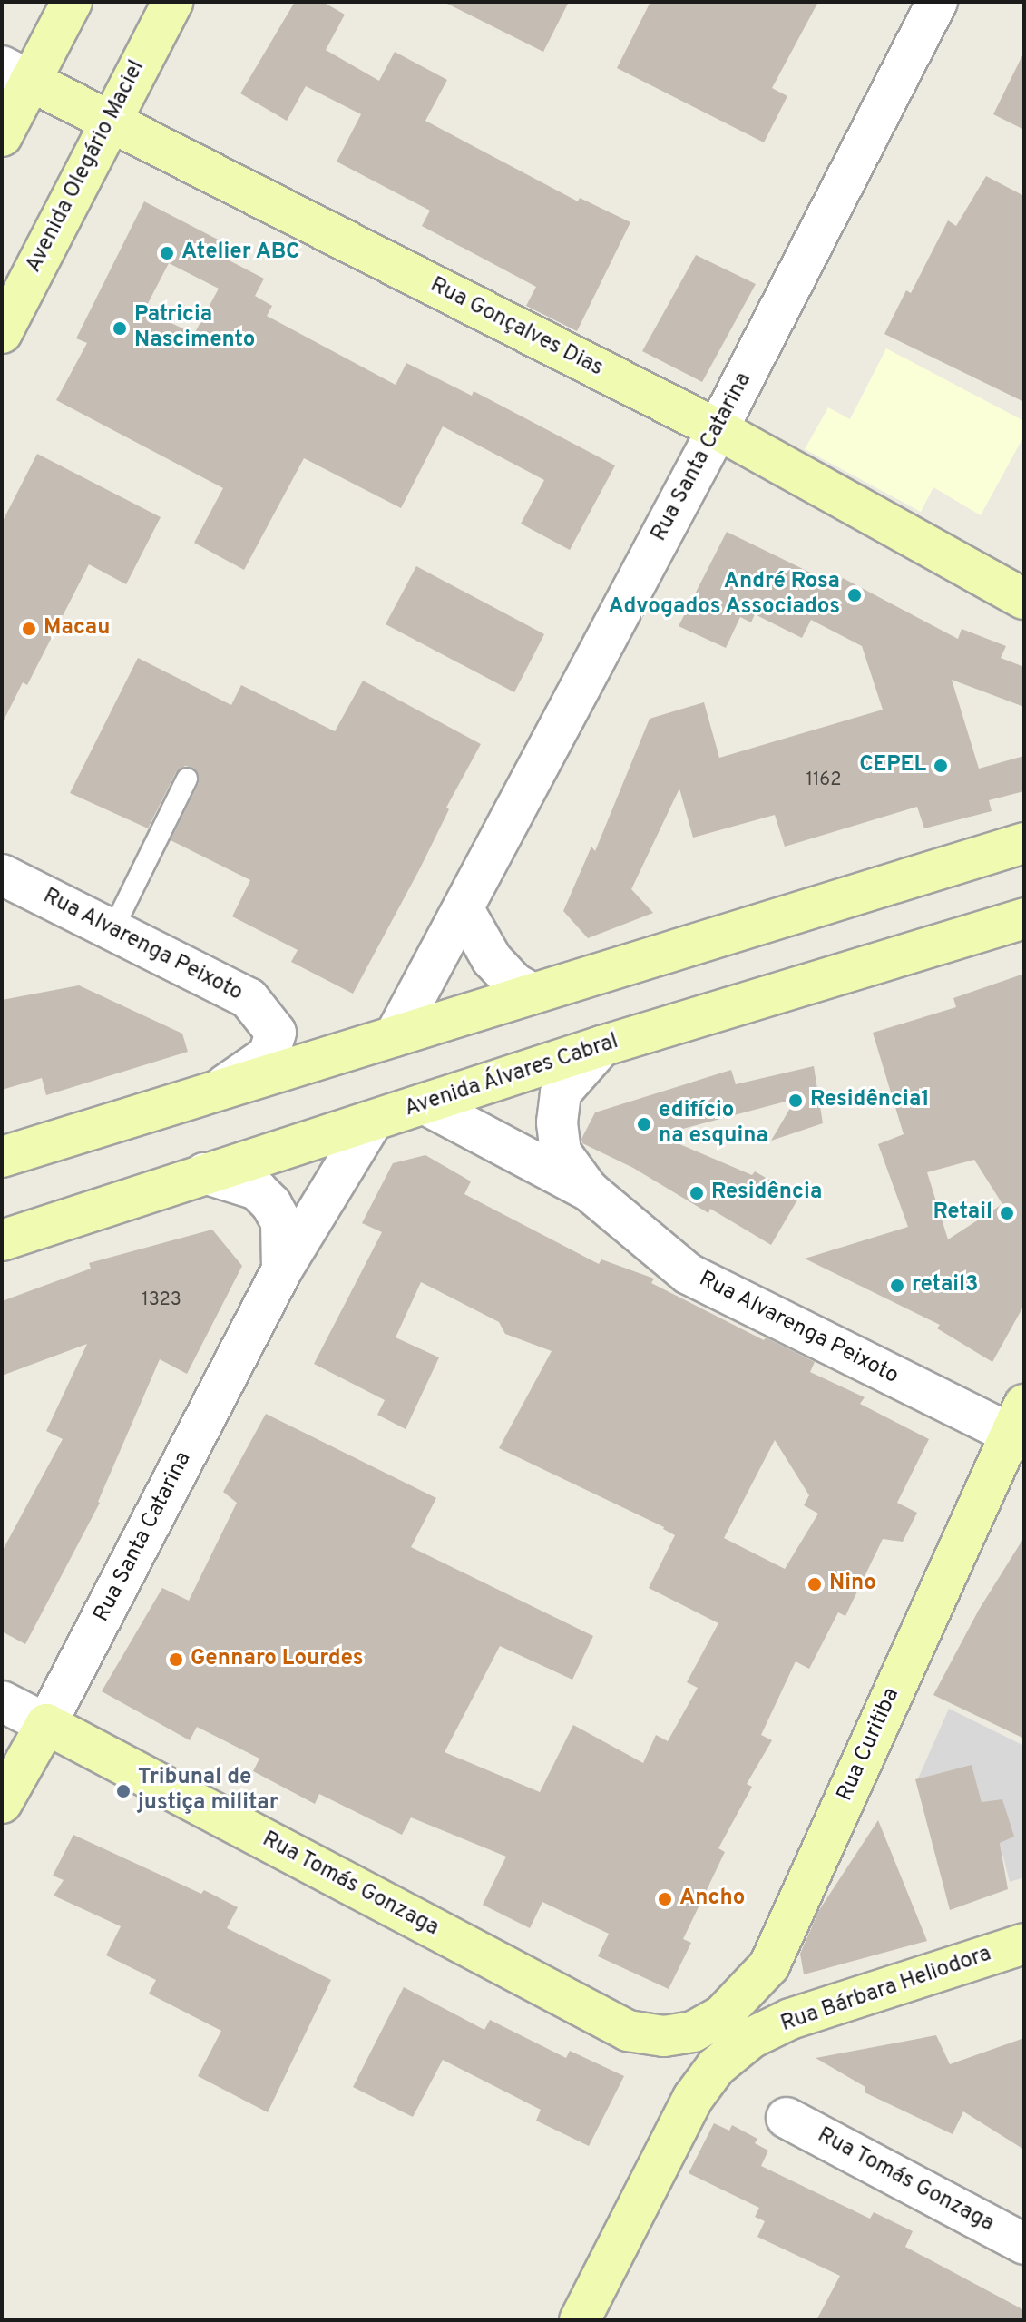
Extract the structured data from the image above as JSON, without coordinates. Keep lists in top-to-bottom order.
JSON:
{
  "streets": {
    "street": [
      "Avenida Olegário Maciel",
      "Rua Gonçalves Dias",
      "Rua Santa Catarina",
      "Rua Alvarenga Peixoto",
      "Avenida Álvares Cabral",
      "Rua Curitiba",
      "Rua Tomás Gonzaga",
      "Rua Bárbara Heliodora"
    ]
  },
  "crossings": [
    ["Avenida Olegário Maciel", "Rua Gonçalves Dias"],
    ["Rua Gonçalves Dias", "Rua Santa Catarina"],
    ["Rua Santa Catarina", "Avenida Álvares Cabral"],
    ["Rua Santa Catarina", "Rua Tomás Gonzaga"],
    ["Rua Alvarenga Peixoto", "Avenida Álvares Cabral"],
    ["Rua Alvarenga Peixoto", "Rua Curitiba"],
    ["Rua Curitiba", "Rua Tomás Gonzaga"]
  ],
  "places": [
    "Atelier ABC",
    "Patricia Nascimento",
    "André Rosa Advogados Associados",
    "Macau",
    "CEPEL",
    "Residência1",
    "edifício na esquina",
    "Residência",
    "Retail",
    "retail3",
    "Nino",
    "Gennaro Lourdes",
    "Tribunal de justiça militar",
    "Ancho"
  ],
  "house_numbers": ["1162", "1323"]
}
